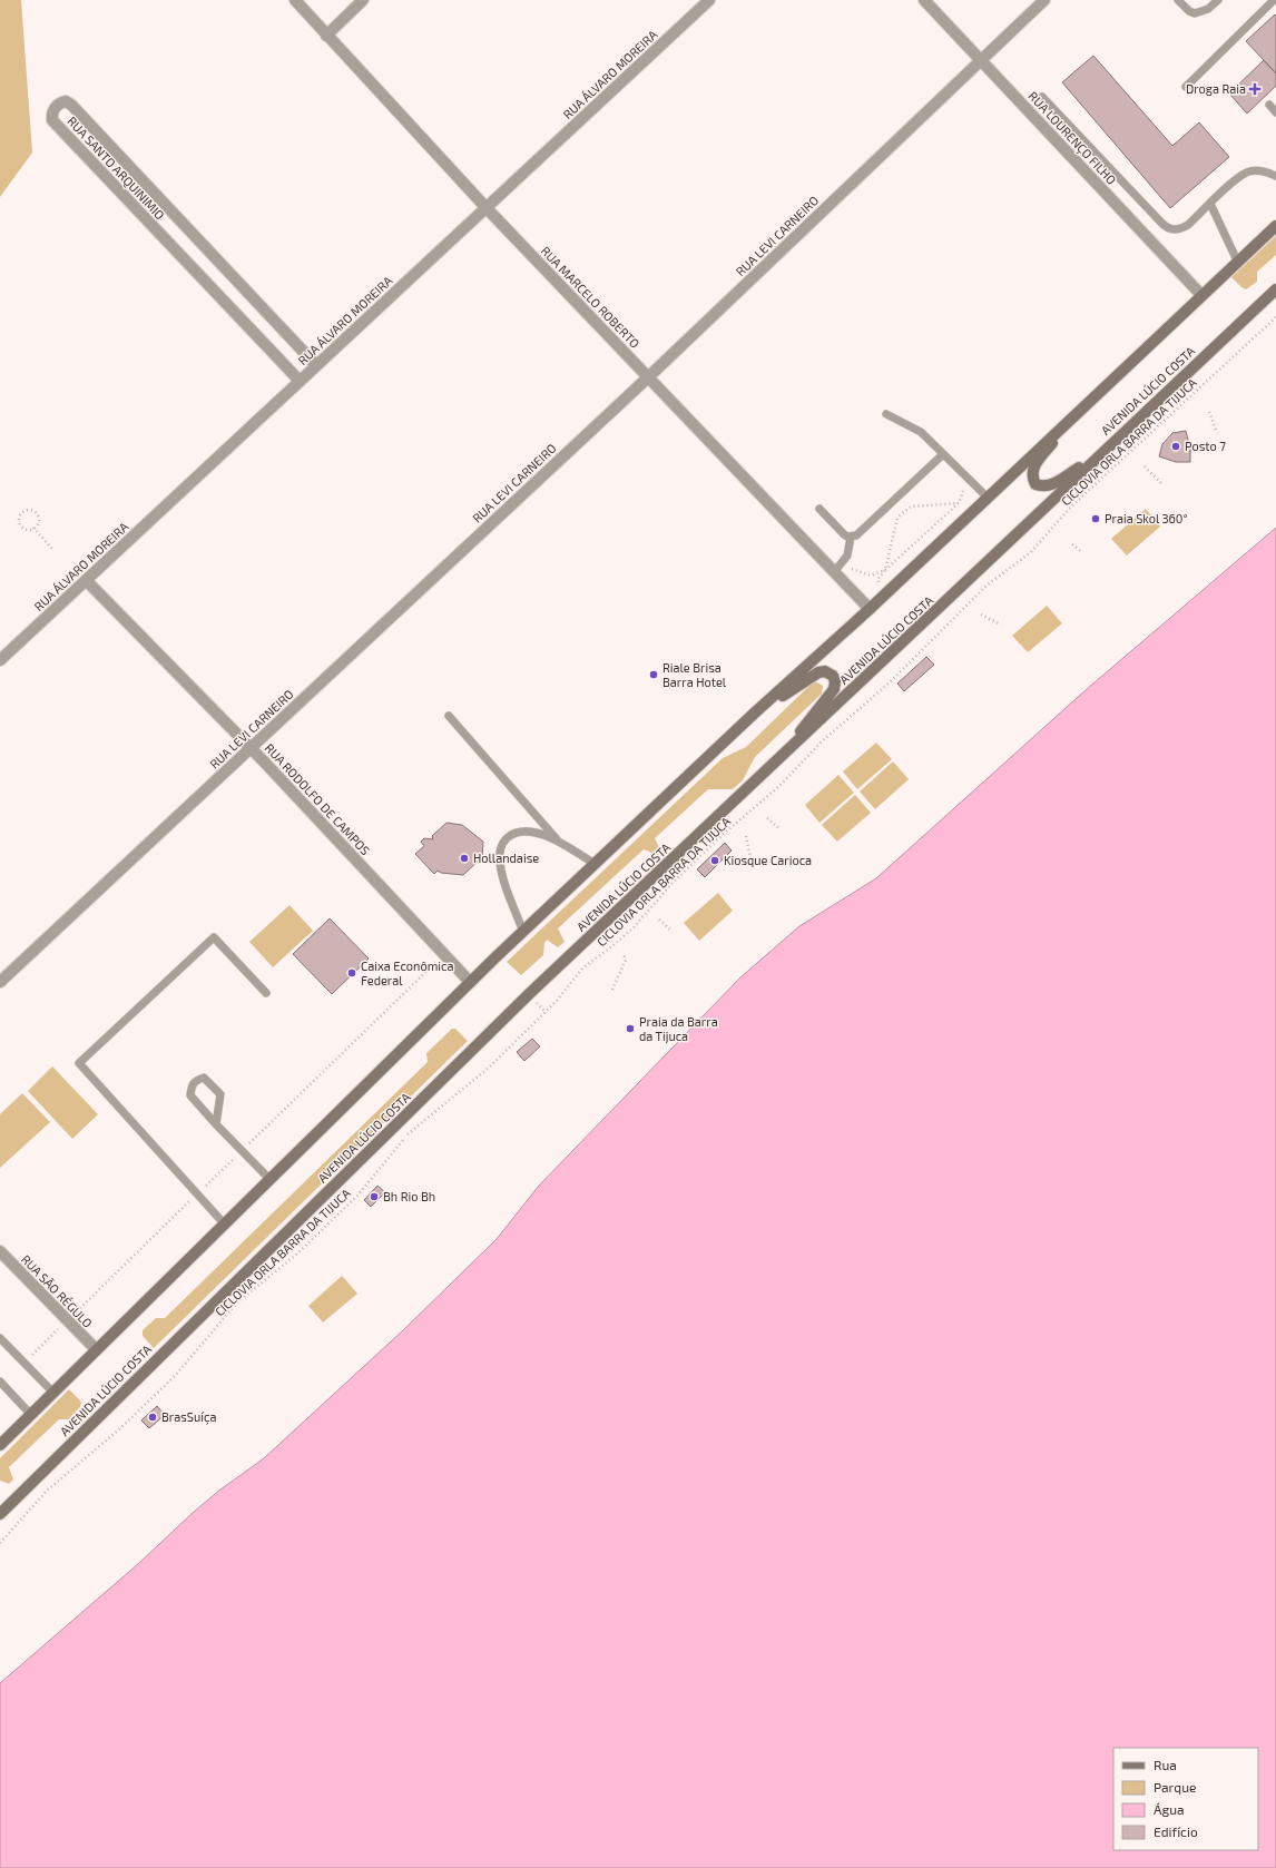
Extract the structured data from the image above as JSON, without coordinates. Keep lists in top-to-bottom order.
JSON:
{
  "streets": {
    "main road": ["AVENIDA LÚCIO COSTA"],
    "street": [
      "RUA ÁLVARO MOREIRA",
      "RUA LOURENÇO FILHO",
      "RUA SANTO ARQUINIMIO",
      "RUA LEVI CARNEIRO",
      "RUA MARCELO ROBERTO",
      "RUA RODOLFO DE CAMPOS",
      "RUA SÃO RÉGULO"
    ],
    "path": ["CICLOVIA ORLA BARRA DA TIJUCA"]
  },
  "crossings": [
    ["RUA ÁLVARO MOREIRA", "RUA SANTO ARQUINIMIO"],
    ["RUA ÁLVARO MOREIRA", "RUA MARCELO ROBERTO"],
    ["RUA ÁLVARO MOREIRA", "RUA RODOLFO DE CAMPOS"],
    ["RUA LOURENÇO FILHO", "RUA LEVI CARNEIRO"],
    ["RUA LEVI CARNEIRO", "RUA MARCELO ROBERTO"],
    ["RUA LEVI CARNEIRO", "RUA RODOLFO DE CAMPOS"]
  ],
  "places": {
    "health": ["Droga Raia"],
    "other": [
      "Posto 7",
      "Praia Skol 360°",
      "Riale Brisa Barra Hotel",
      "Hollandaise",
      "Kiosque Carioca",
      "Caixa Econômica Federal",
      "Praia da Barra da Tijuca",
      "Bh Rio Bh",
      "BrasSuíça"
    ]
  },
  "legend": [
    "Rua",
    "Parque",
    "Água",
    "Edifício"
  ]
}
